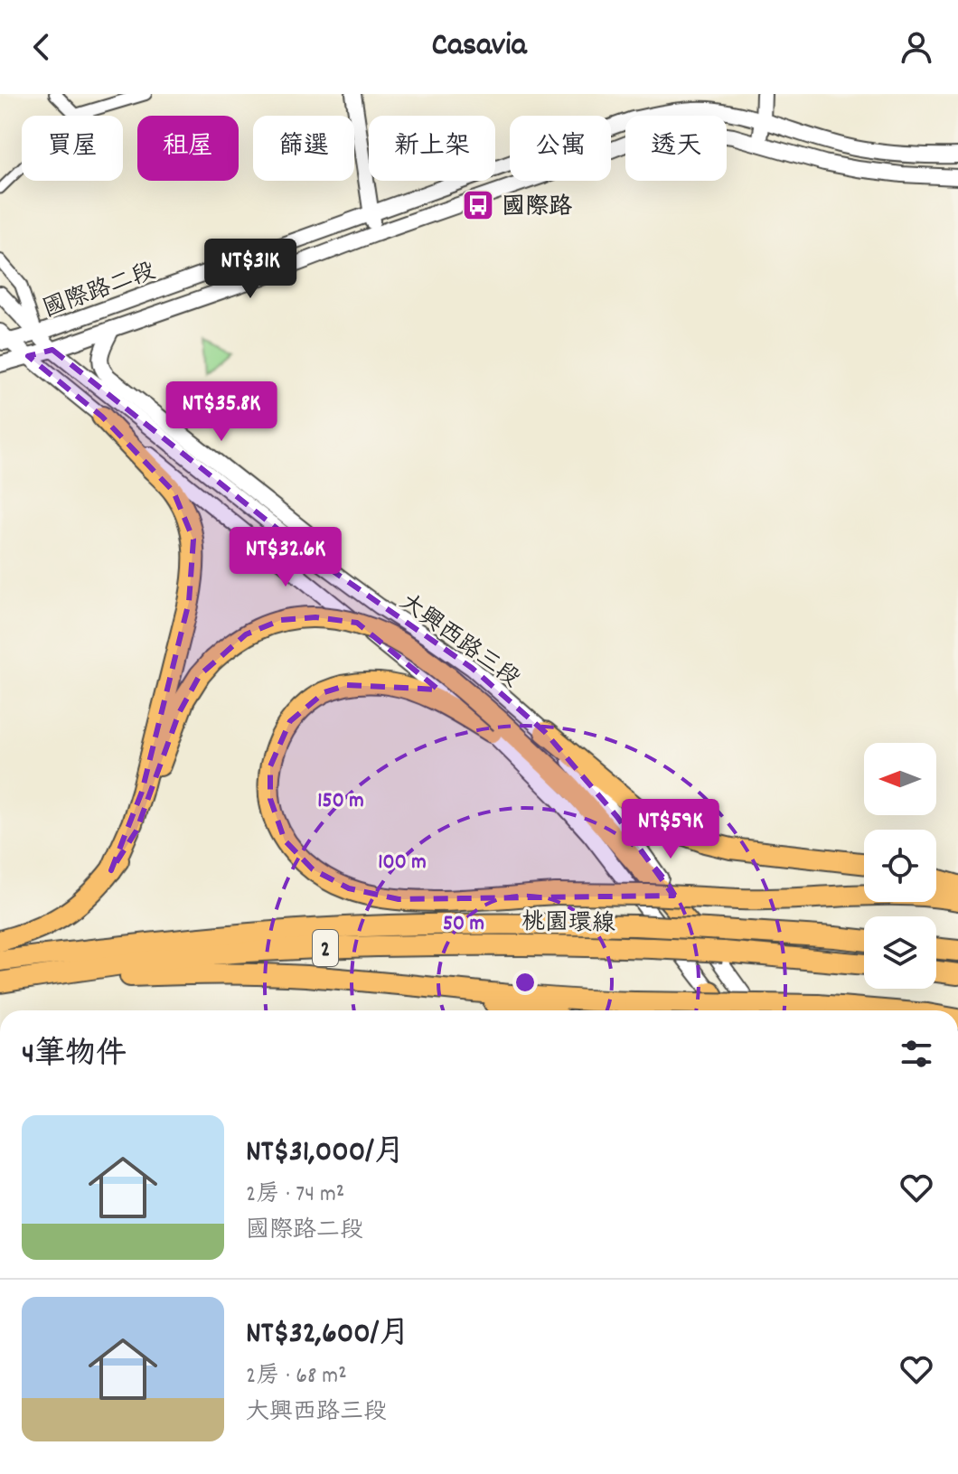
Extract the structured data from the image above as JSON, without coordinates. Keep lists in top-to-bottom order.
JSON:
{
  "streets": {
    "highway": ["桃園環線", "2"],
    "street": ["國際路二段", "大興西路三段"]
  },
  "crossings": [
    ["國際路二段", "大興西路三段"],
    ["大興西路三段", "桃園環線"]
  ],
  "places": {
    "bus stop": ["國際路"]
  },
  "north": "left",
  "page": {
    "header": "Casavia",
    "chip": [
      "買屋",
      "租屋",
      "篩選",
      "新上架",
      "公寓",
      "透天"
    ],
    "price": [
      "NT$31K",
      "NT$35.8K",
      "NT$32.6K",
      "NT$59K"
    ],
    "heading": "4筆物件",
    "list": [
      {
        "name": "NT$31,000/月",
        "note": "2房 · 74 m² · 國際路二段"
      },
      {
        "name": "NT$32,600/月",
        "note": "2房 · 68 m² · 大興西路三段"
      }
    ]
  },
  "rings": ["150 m", "100 m", "50 m"]
}
